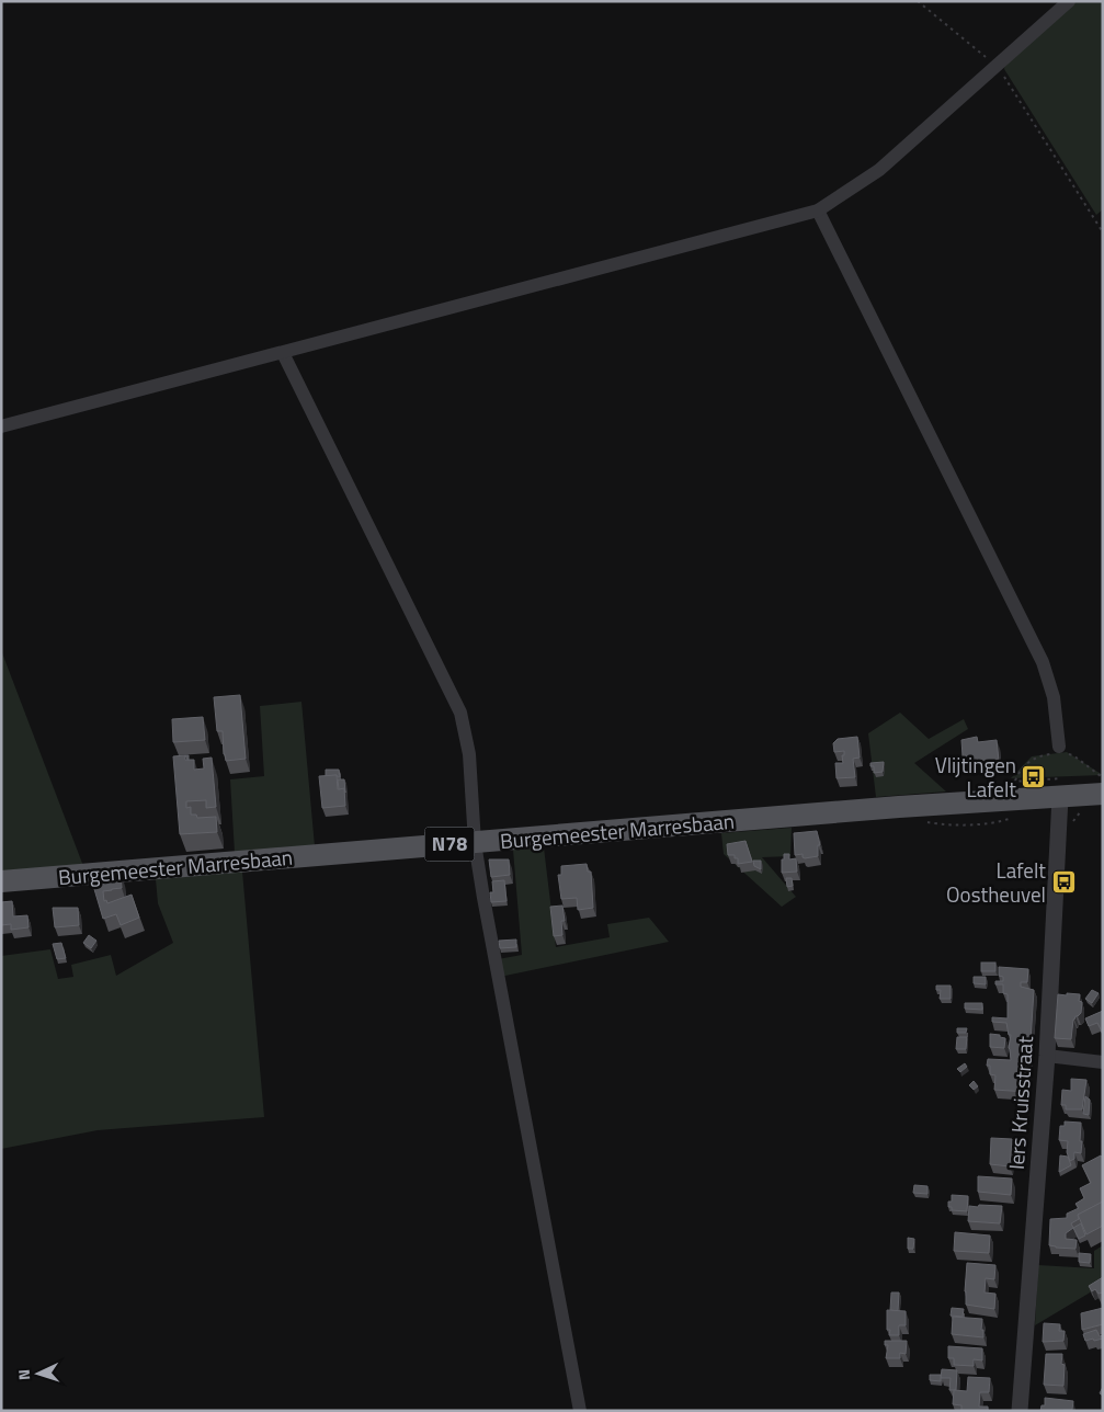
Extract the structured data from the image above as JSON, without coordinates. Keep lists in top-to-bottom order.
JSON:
{
  "streets": {
    "main road": ["Burgemeester Marresbaan", "N78"],
    "street": ["Iers Kruisstraat"]
  },
  "crossings": [
    ["Burgemeester Marresbaan", "Iers Kruisstraat"]
  ],
  "places": {
    "bus stop": ["Vlijtingen Lafelt", "Lafelt Oostheuvel"]
  },
  "north": "left"
}
